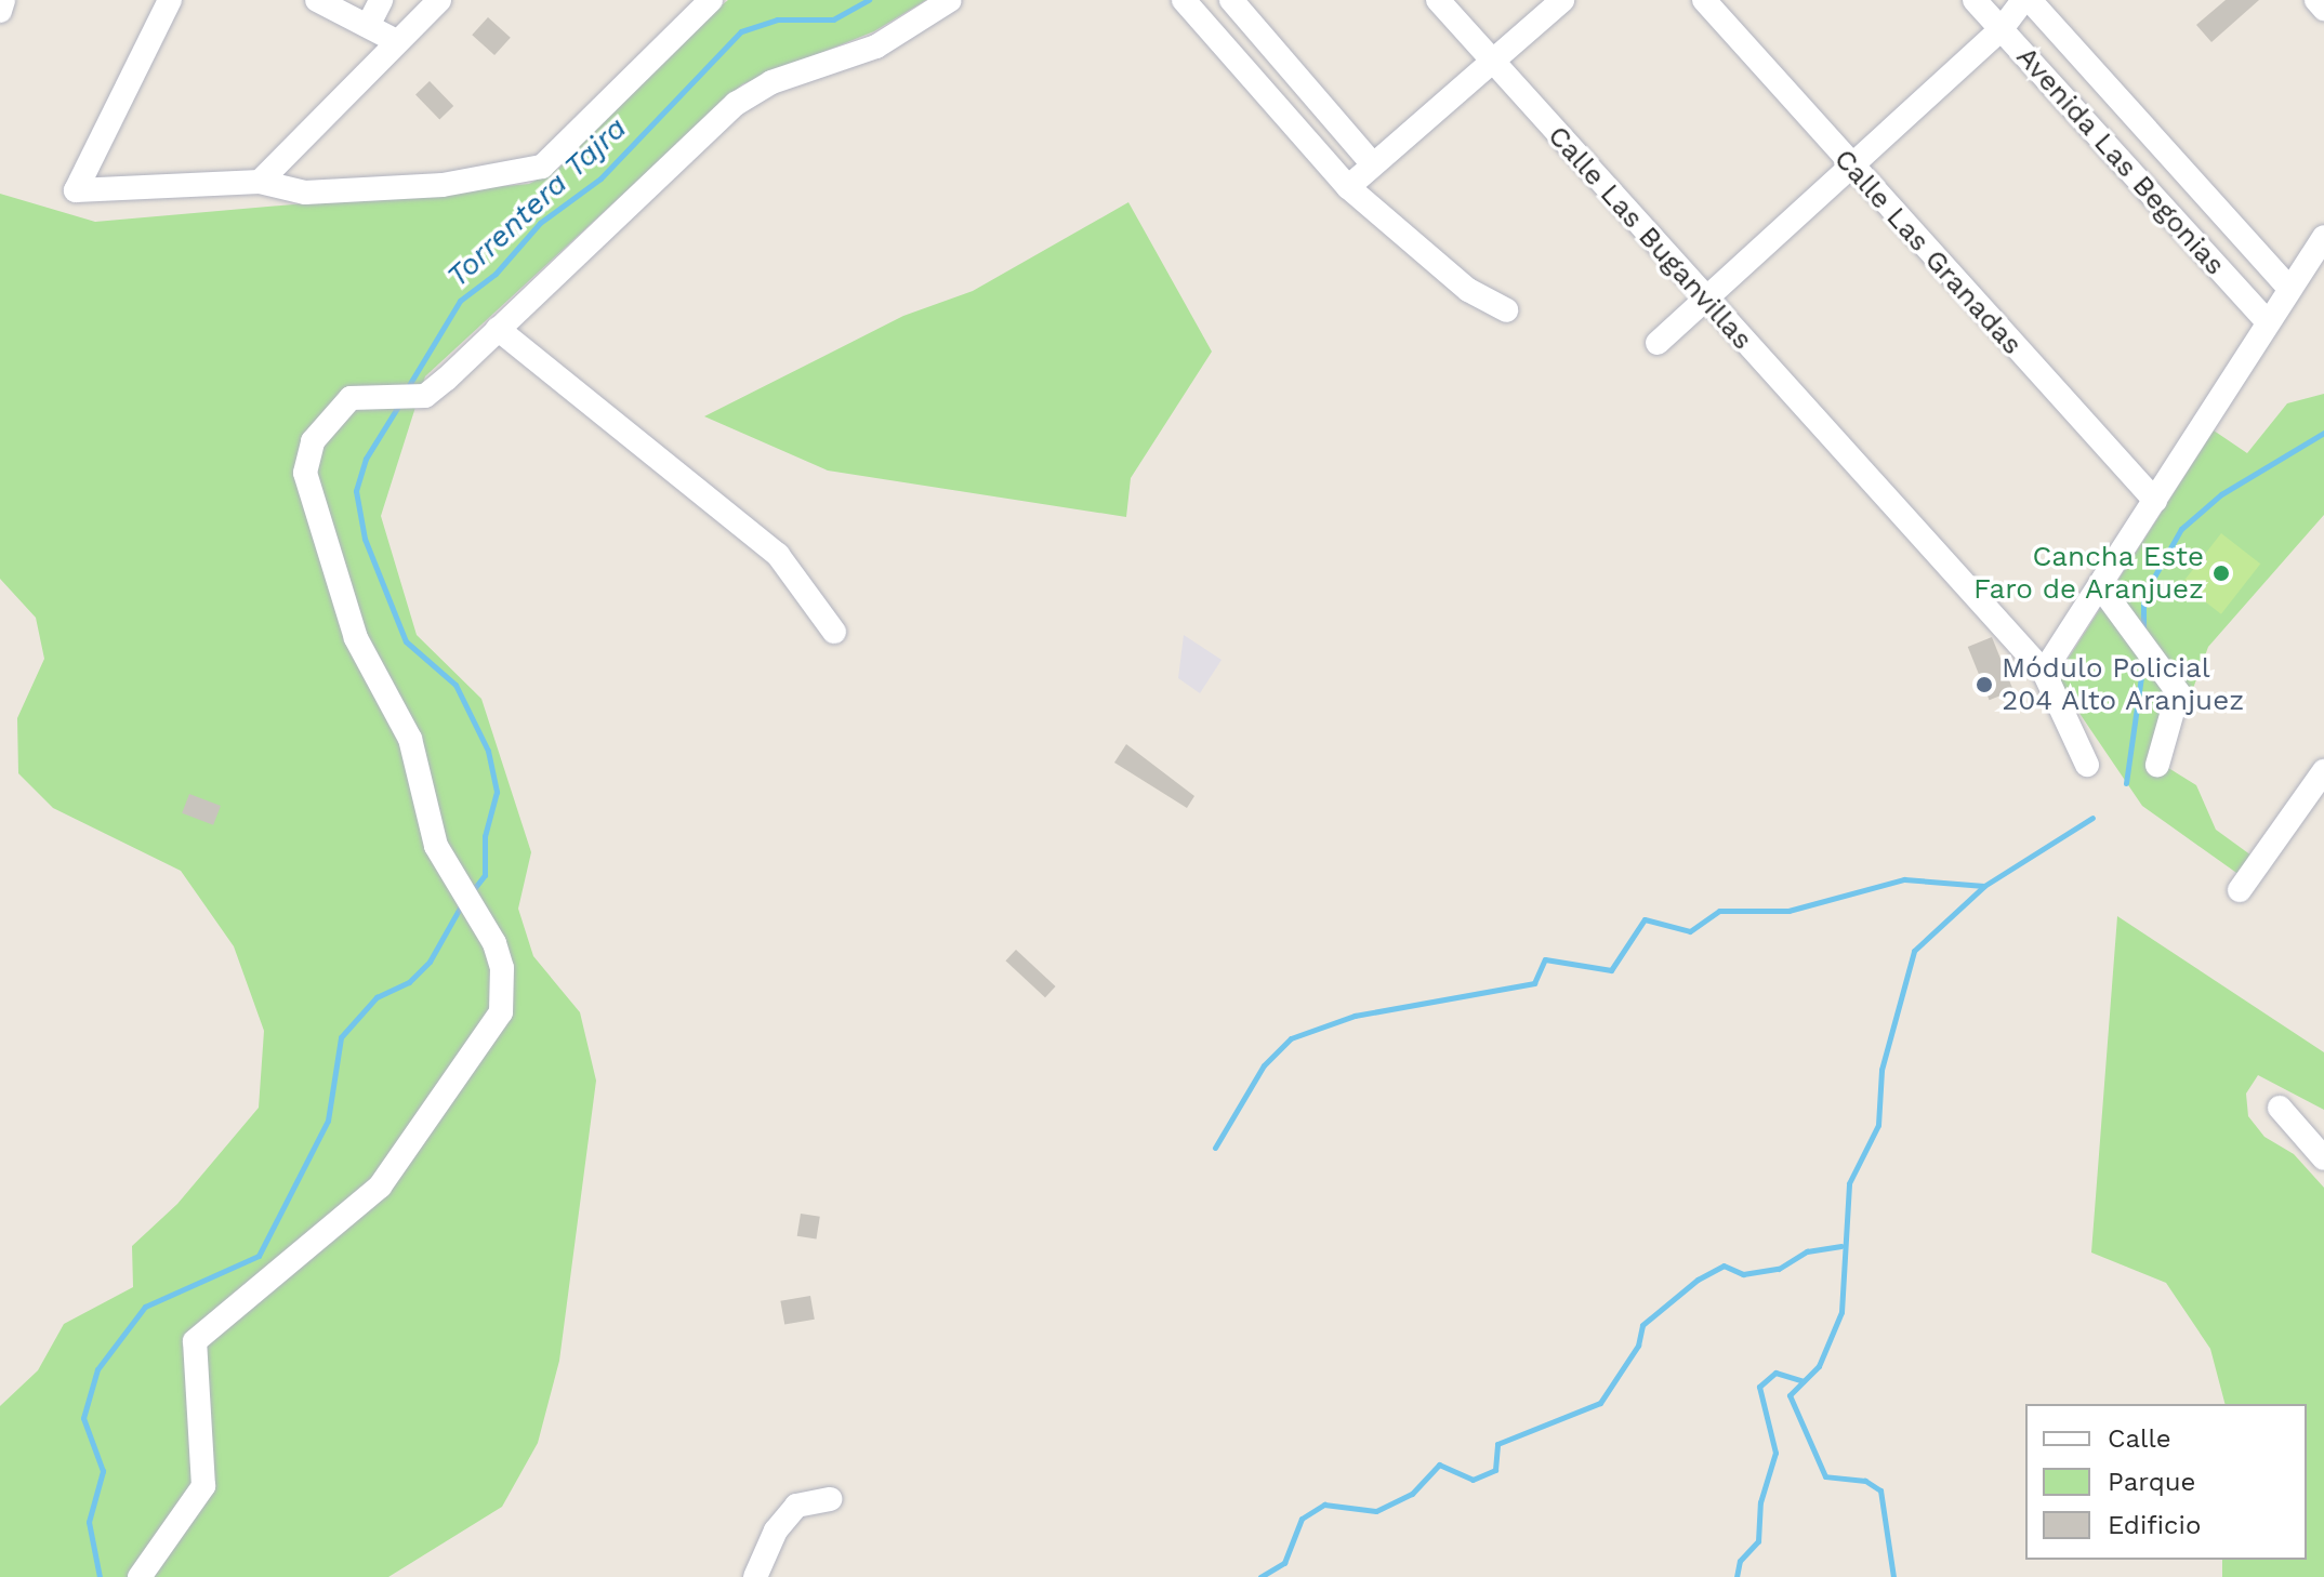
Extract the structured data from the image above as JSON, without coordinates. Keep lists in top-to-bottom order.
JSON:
{
  "streets": {
    "street": ["Avenida Las Begonias", "Calle Las Buganvillas", "Calle Las Granadas"]
  },
  "water": ["Torrentera Tajra"],
  "places": ["Cancha Este Faro de Aranjuez", "Módulo Policial 204 Alto Aranjuez"],
  "legend": ["Calle", "Parque", "Edificio"]
}
